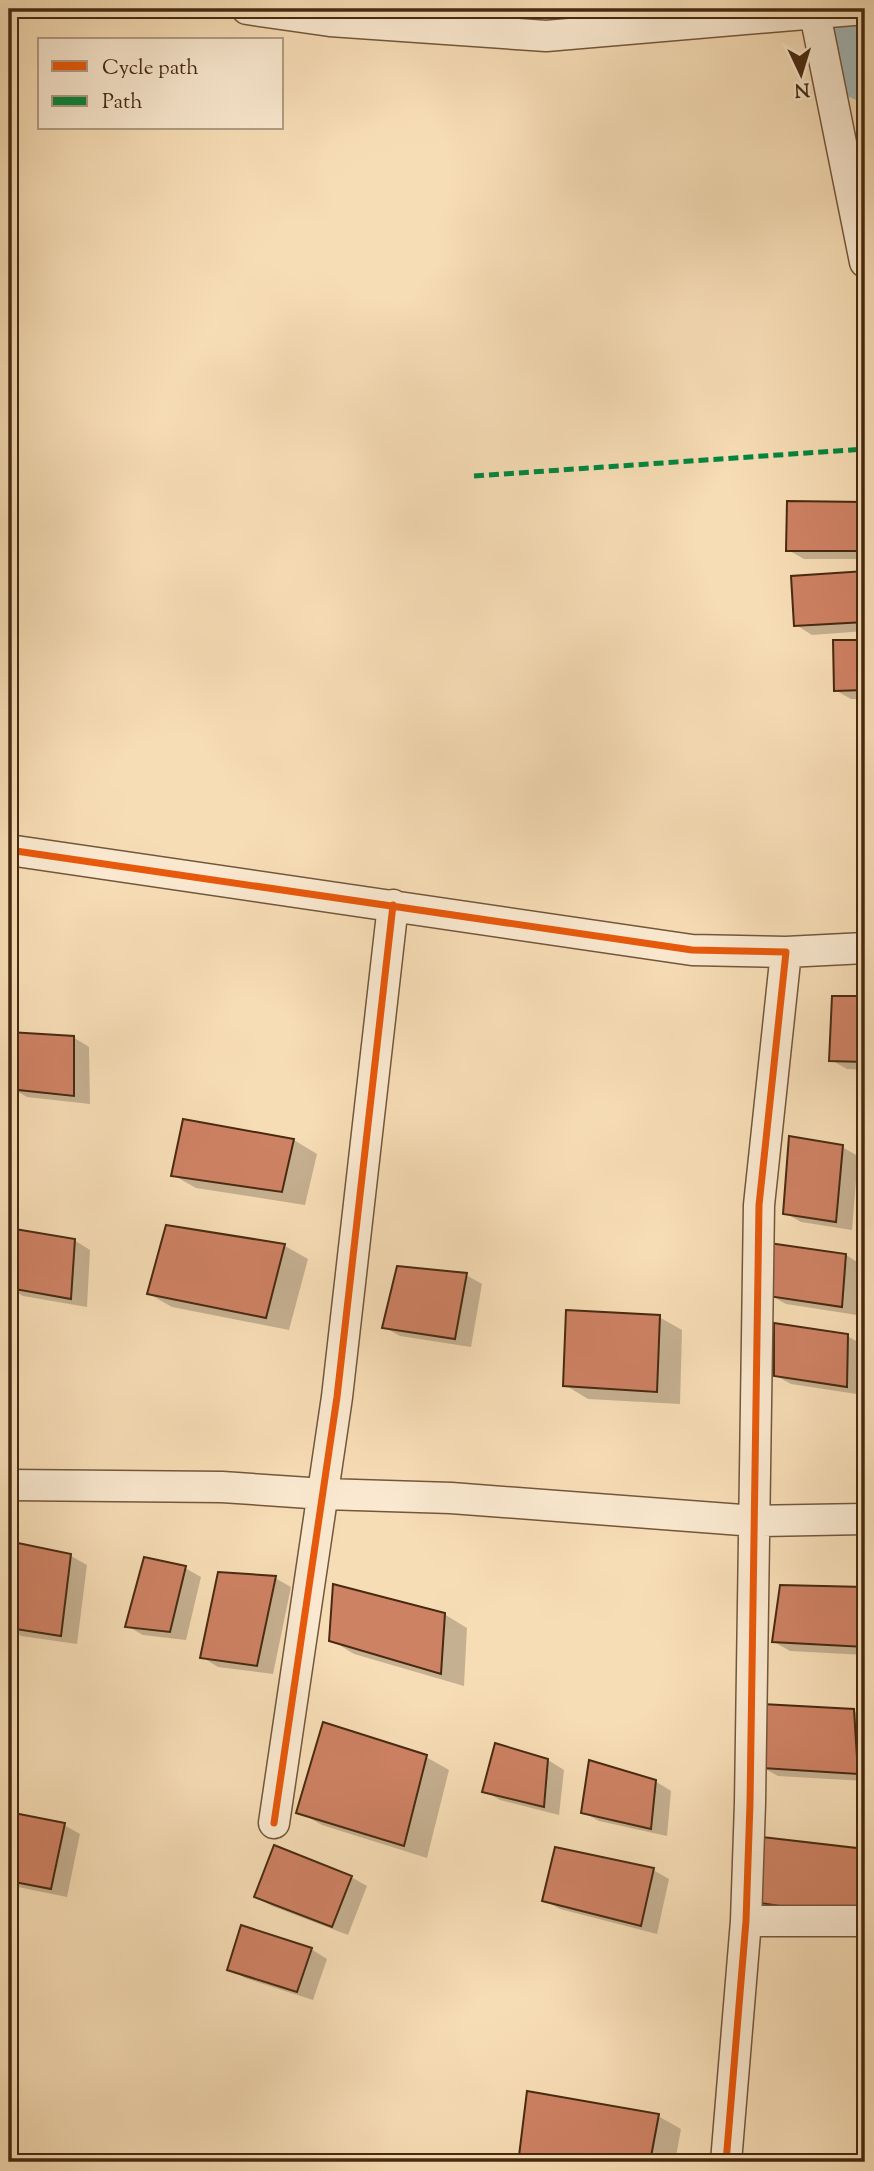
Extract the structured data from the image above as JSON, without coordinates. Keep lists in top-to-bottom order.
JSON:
{
  "legend": ["Cycle path", "Path"],
  "north": "bottom"
}
